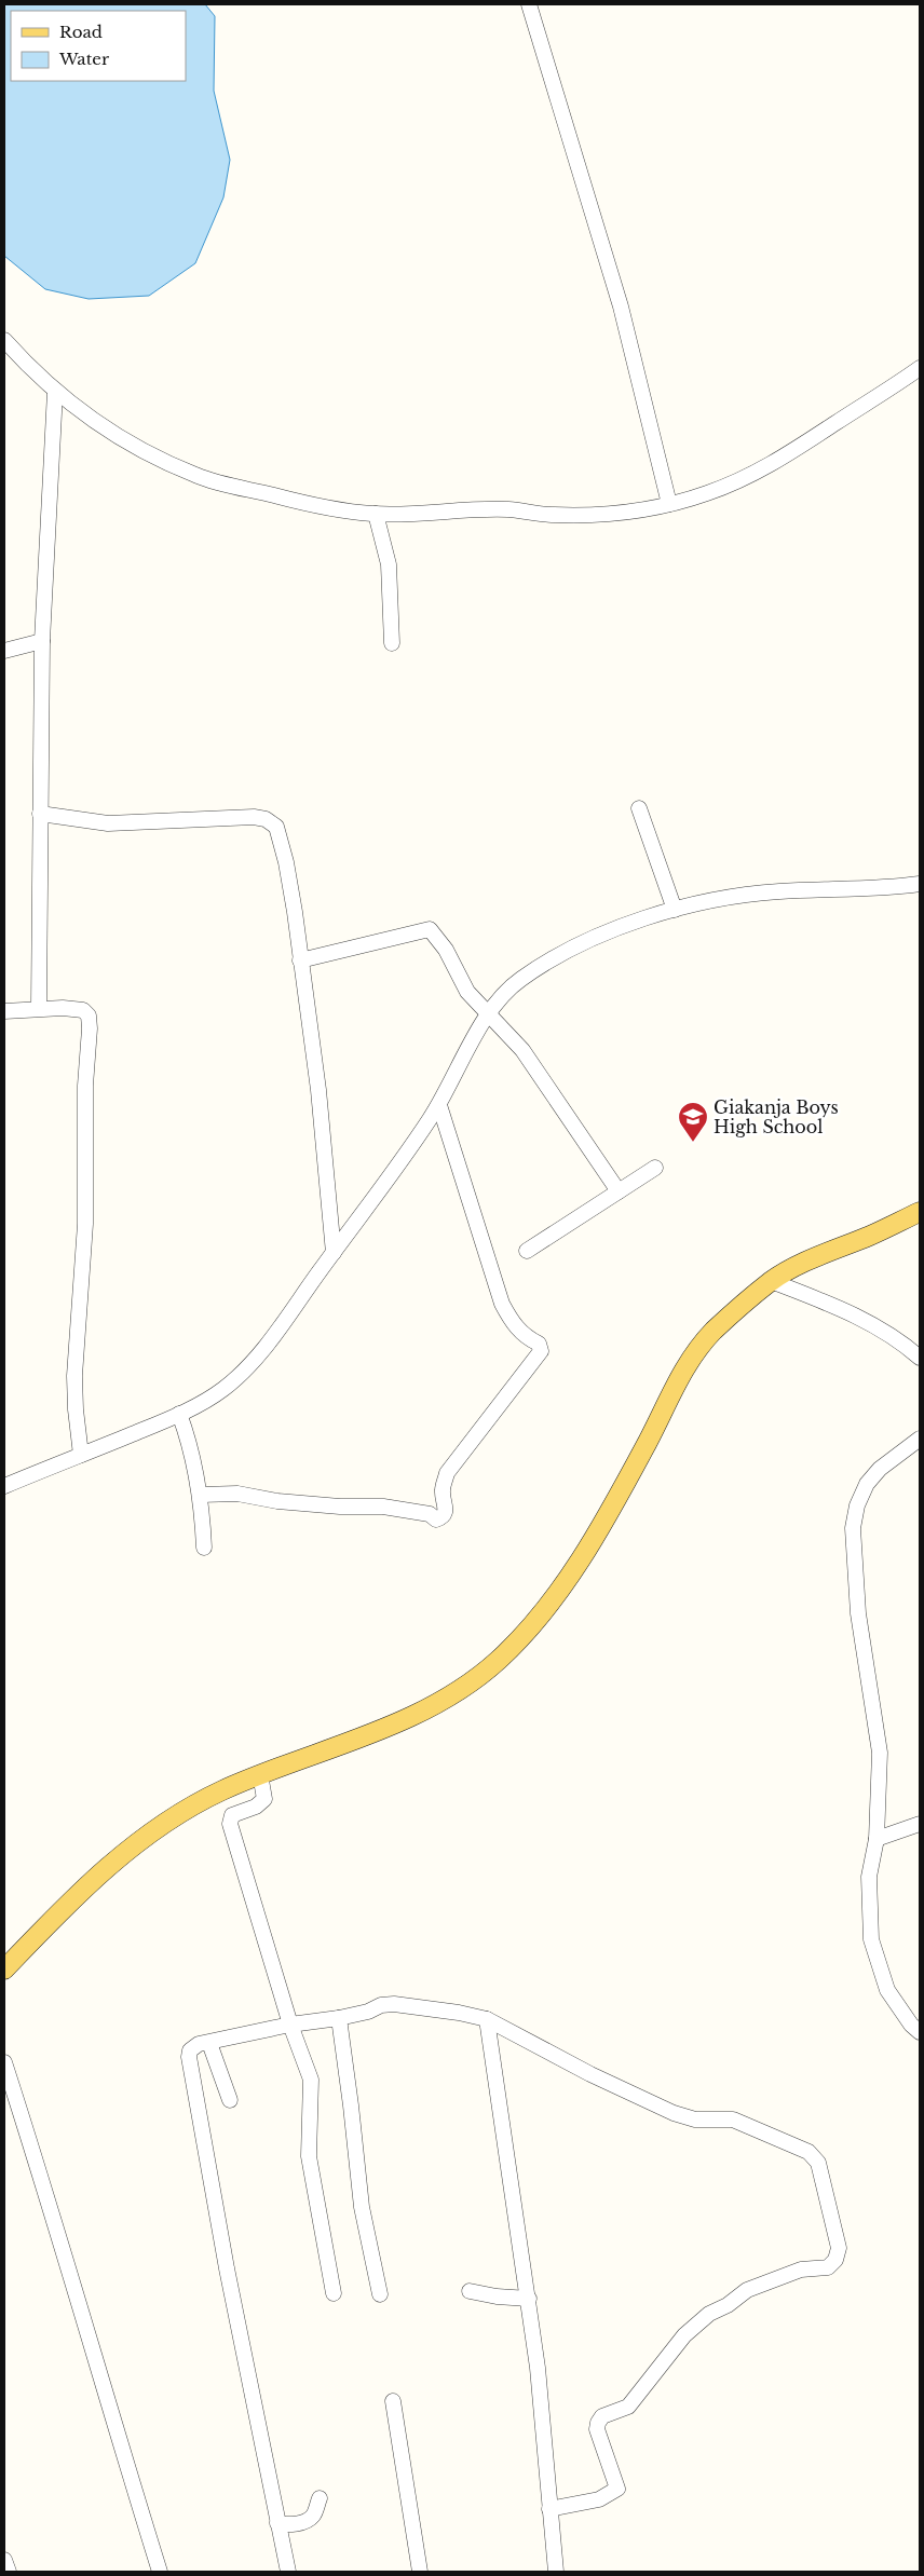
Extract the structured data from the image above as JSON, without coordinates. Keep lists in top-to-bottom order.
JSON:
{
  "places": {
    "school or university": ["Giakanja Boys High School"]
  },
  "legend": ["Road", "Water"]
}
